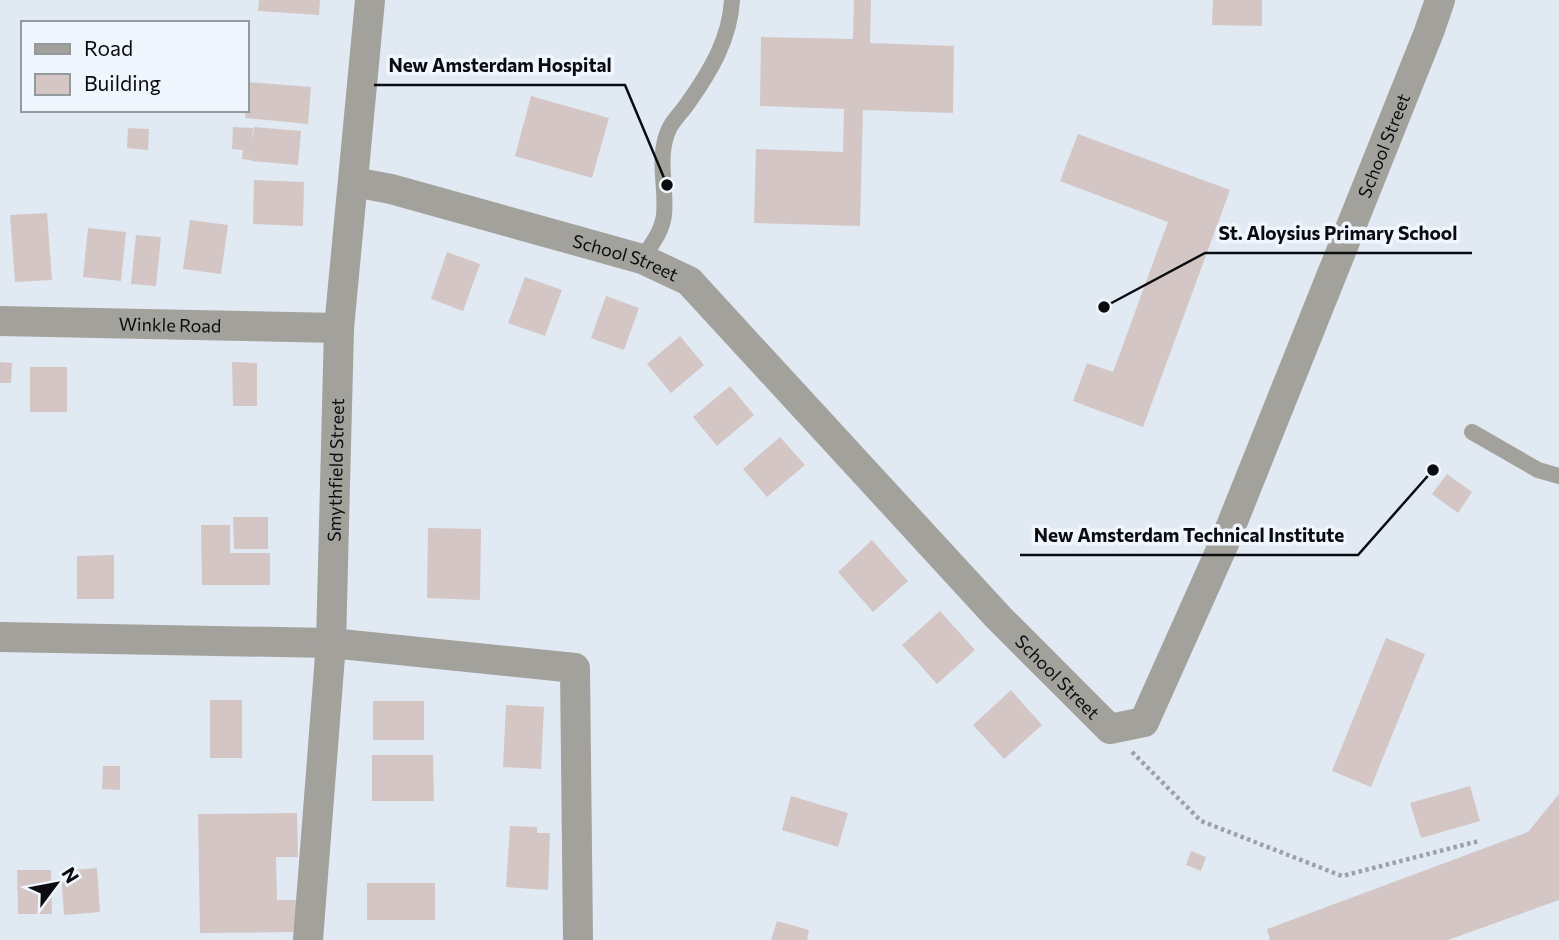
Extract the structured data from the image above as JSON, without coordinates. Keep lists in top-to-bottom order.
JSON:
{
  "streets": {
    "street": ["School Street", "Winkle Road", "Smythfield Street"]
  },
  "crossings": [
    ["School Street", "Smythfield Street"],
    ["Winkle Road", "Smythfield Street"]
  ],
  "places": ["New Amsterdam Hospital", "St. Aloysius Primary School", "New Amsterdam Technical Institute"],
  "legend": ["Road", "Building"],
  "north": "top right"
}
